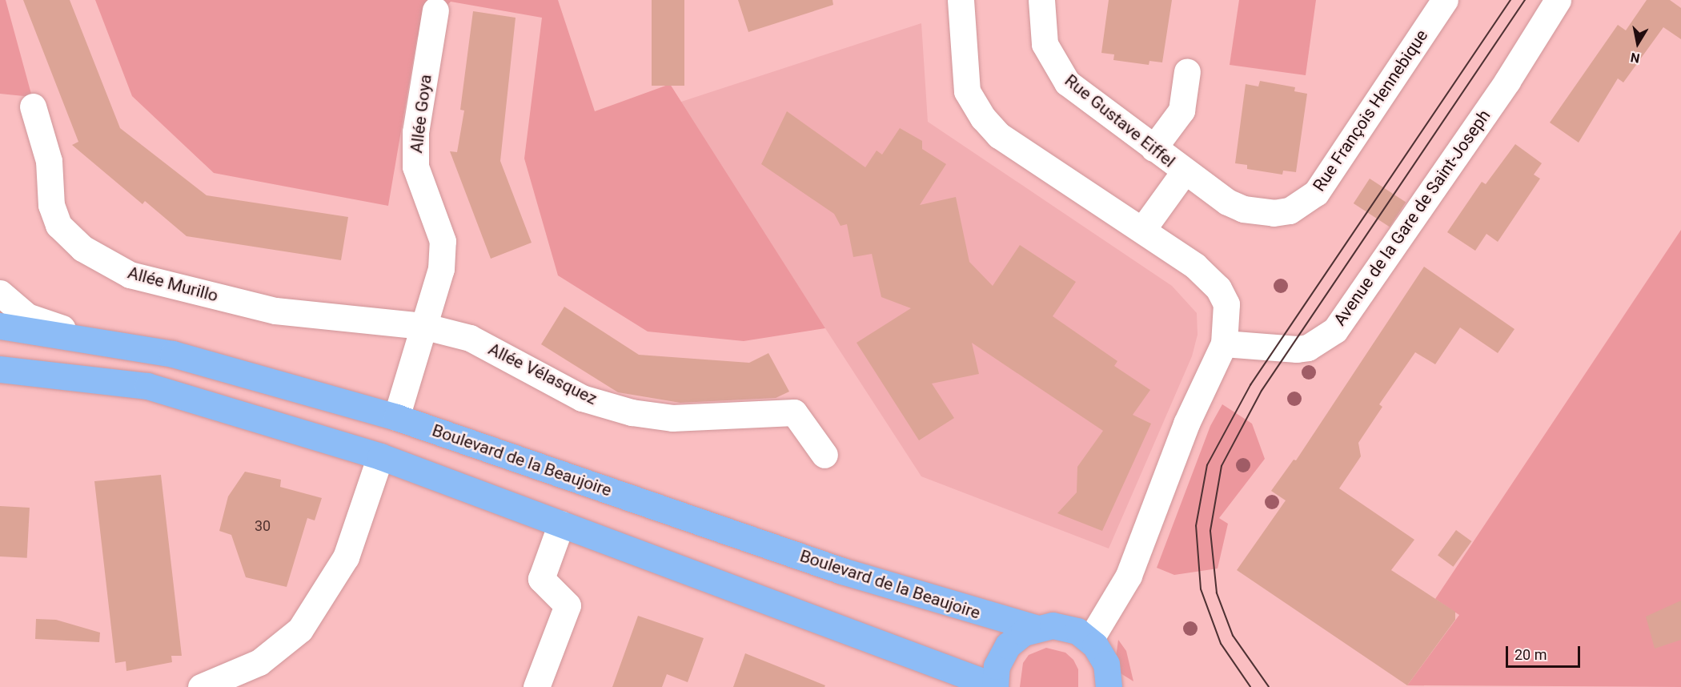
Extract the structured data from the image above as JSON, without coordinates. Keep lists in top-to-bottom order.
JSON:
{
  "streets": {
    "main road": ["Boulevard de la Beaujoire"],
    "street": [
      "Rue François Hennebique",
      "Allée Goya",
      "Rue Gustave Eiffel",
      "Avenue de la Gare de Saint-Joseph",
      "Allée Murillo",
      "Allée Vélasquez"
    ]
  },
  "crossings": [
    ["Rue François Hennebique", "Rue Gustave Eiffel"],
    ["Allée Goya", "Allée Murillo"],
    ["Allée Goya", "Allée Vélasquez"],
    ["Allée Murillo", "Allée Vélasquez"]
  ],
  "house_numbers": ["30"],
  "scale_bar": "20 m",
  "north": "bottom"
}
